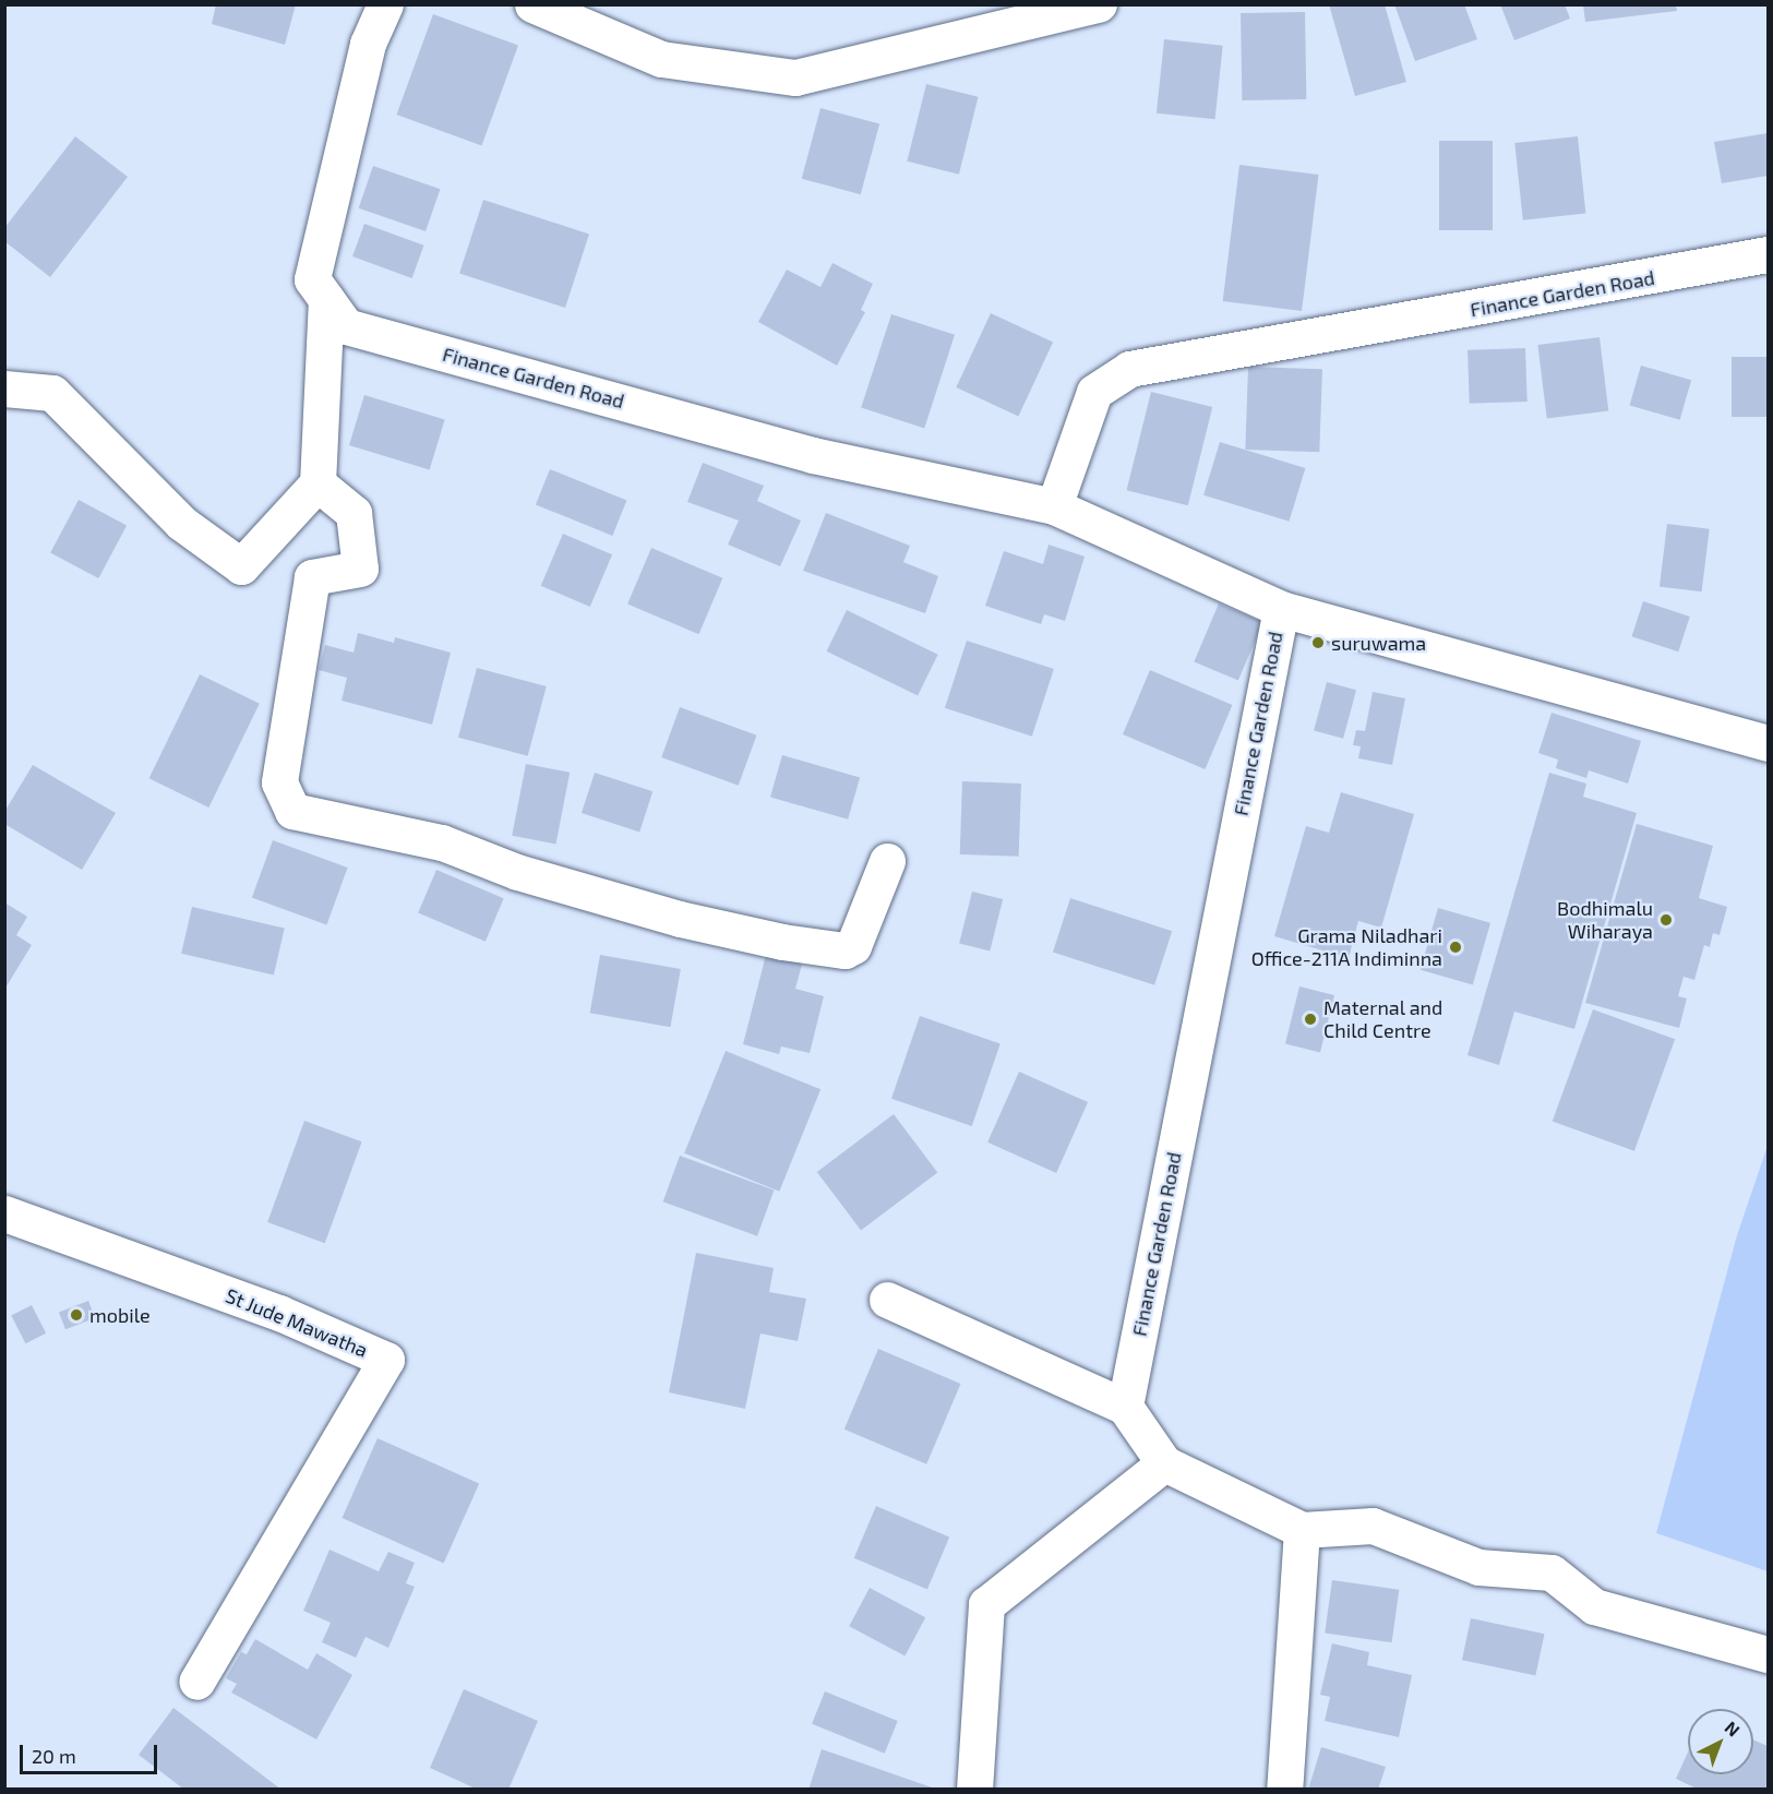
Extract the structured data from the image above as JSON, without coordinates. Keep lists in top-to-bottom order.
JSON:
{
  "streets": {
    "street": ["Finance Garden Road", "St Jude Mawatha"]
  },
  "places": [
    "suruwama",
    "Bodhimalu Wiharaya",
    "Grama Niladhari Office-211A Indiminna",
    "Maternal and Child Centre",
    "mobile"
  ],
  "scale_bar": "20 m",
  "north": "top right"
}
